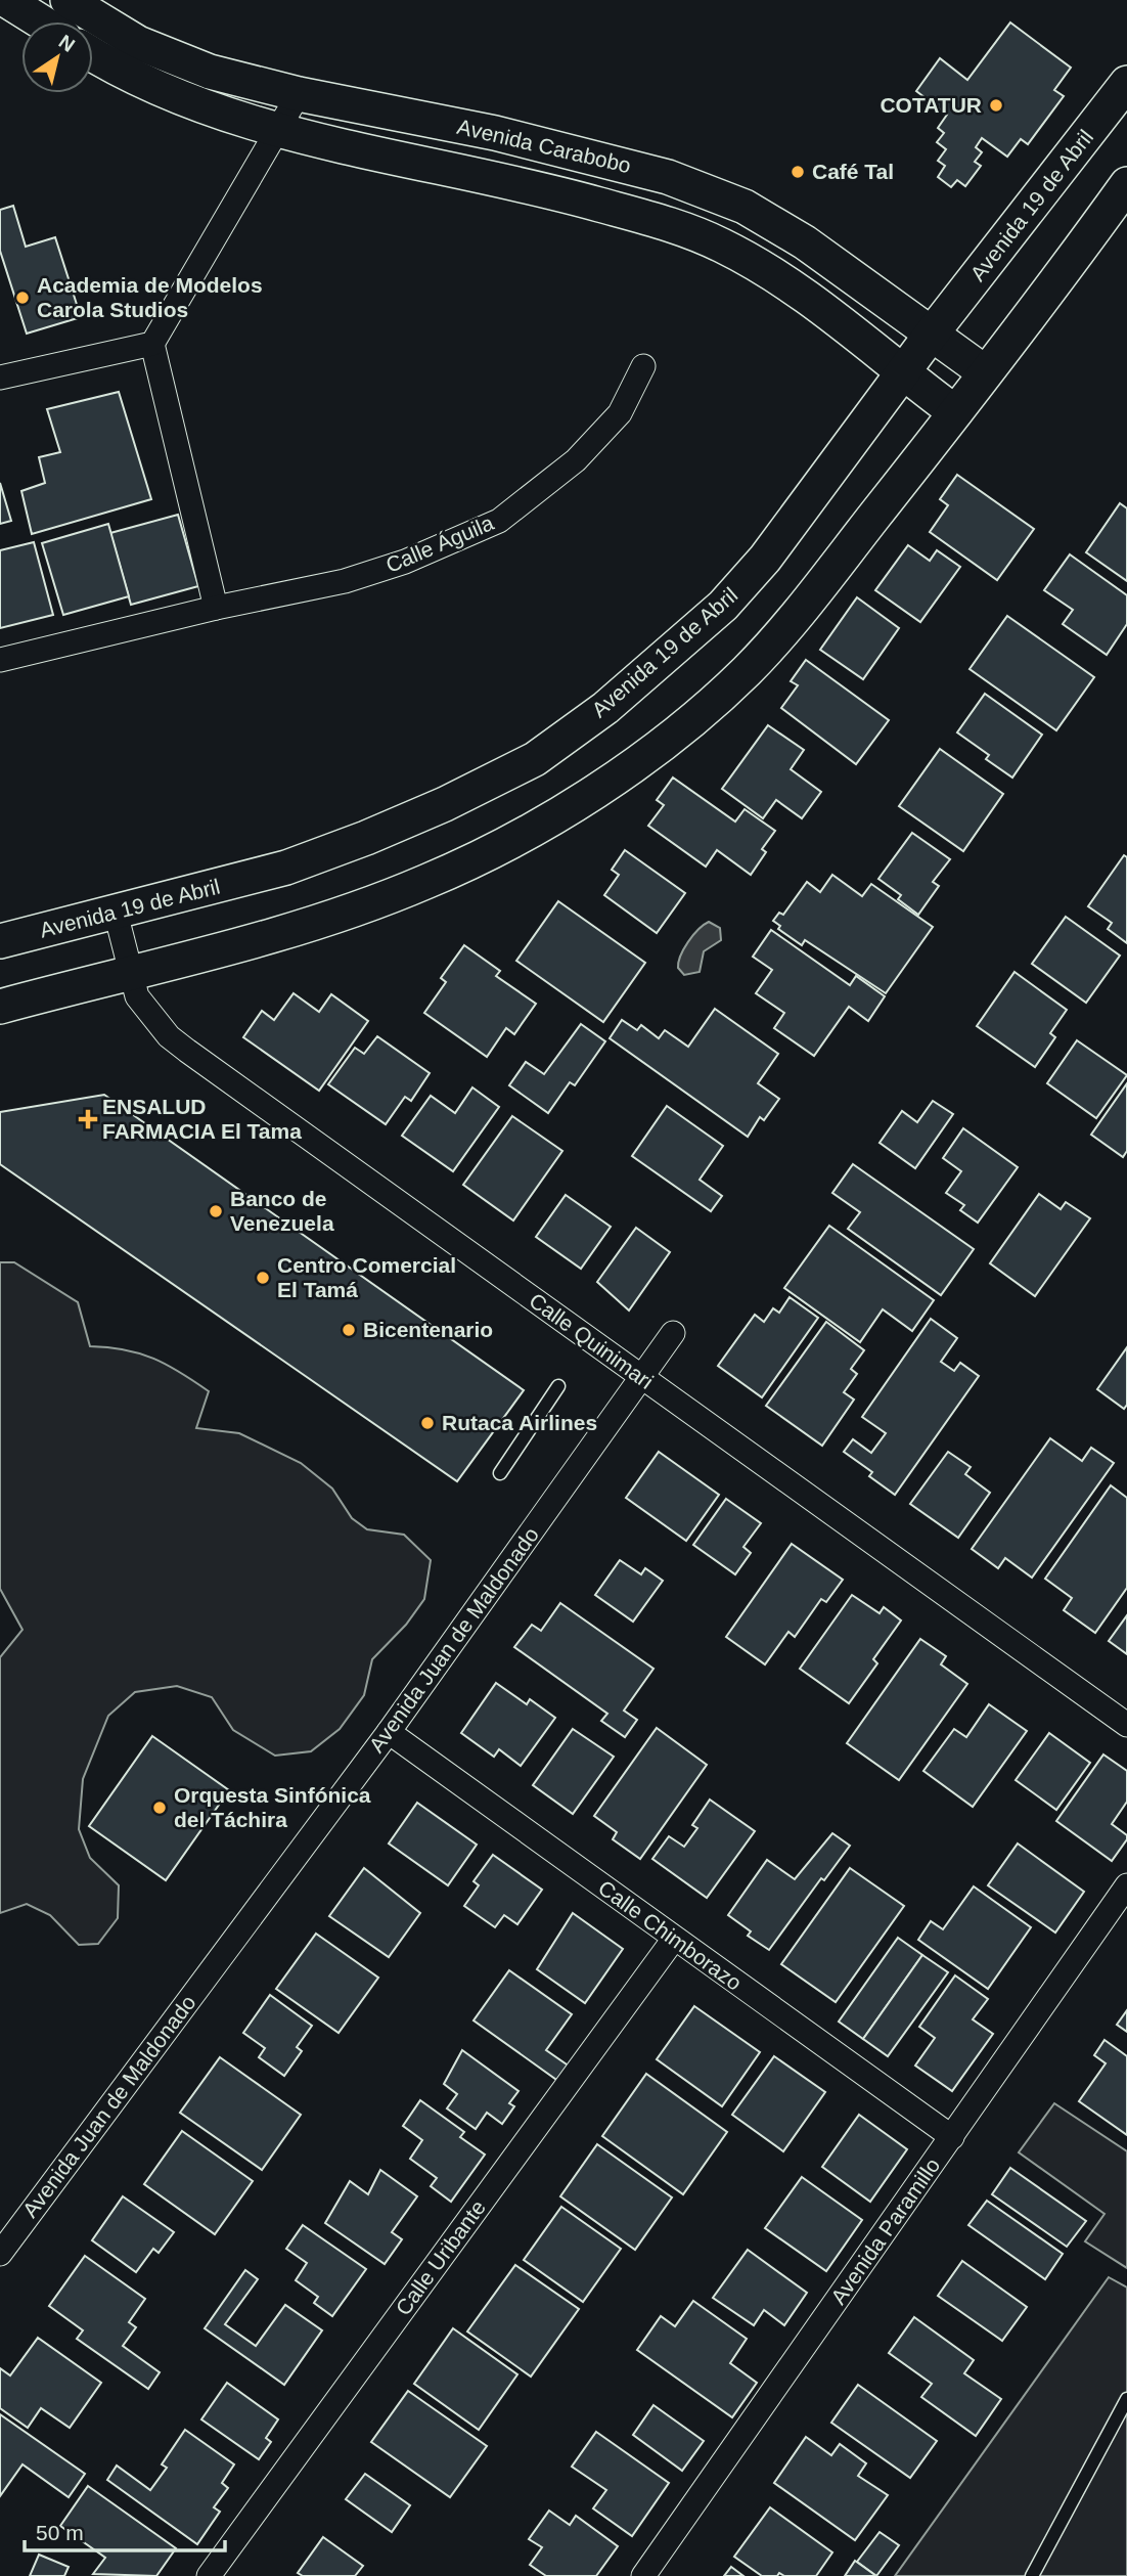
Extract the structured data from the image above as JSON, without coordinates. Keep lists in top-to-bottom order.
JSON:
{
  "streets": {
    "main road": ["Avenida Carabobo", "Avenida 19 de Abril"],
    "street": [
      "Calle Águila",
      "Calle Quinimari",
      "Avenida Juan de Maldonado",
      "Calle Chimborazo",
      "Avenida Paramillo",
      "Calle Uribante"
    ]
  },
  "crossings": [
    ["Avenida Carabobo", "Avenida 19 de Abril"],
    ["Avenida 19 de Abril", "Calle Quinimari"],
    ["Calle Quinimari", "Avenida Juan de Maldonado"],
    ["Avenida Juan de Maldonado", "Calle Chimborazo"],
    ["Calle Chimborazo", "Avenida Paramillo"],
    ["Calle Chimborazo", "Calle Uribante"]
  ],
  "places": {
    "other": [
      "COTATUR",
      "Café Tal",
      "Academia de Modelos Carola Studios",
      "Banco de Venezuela",
      "Centro Comercial El Tamá",
      "Bicentenario",
      "Rutaca Airlines",
      "Orquesta Sinfónica del Táchira"
    ],
    "health": ["ENSALUD FARMACIA El Tama"]
  },
  "scale_bar": "50 m",
  "north": "top right"
}
